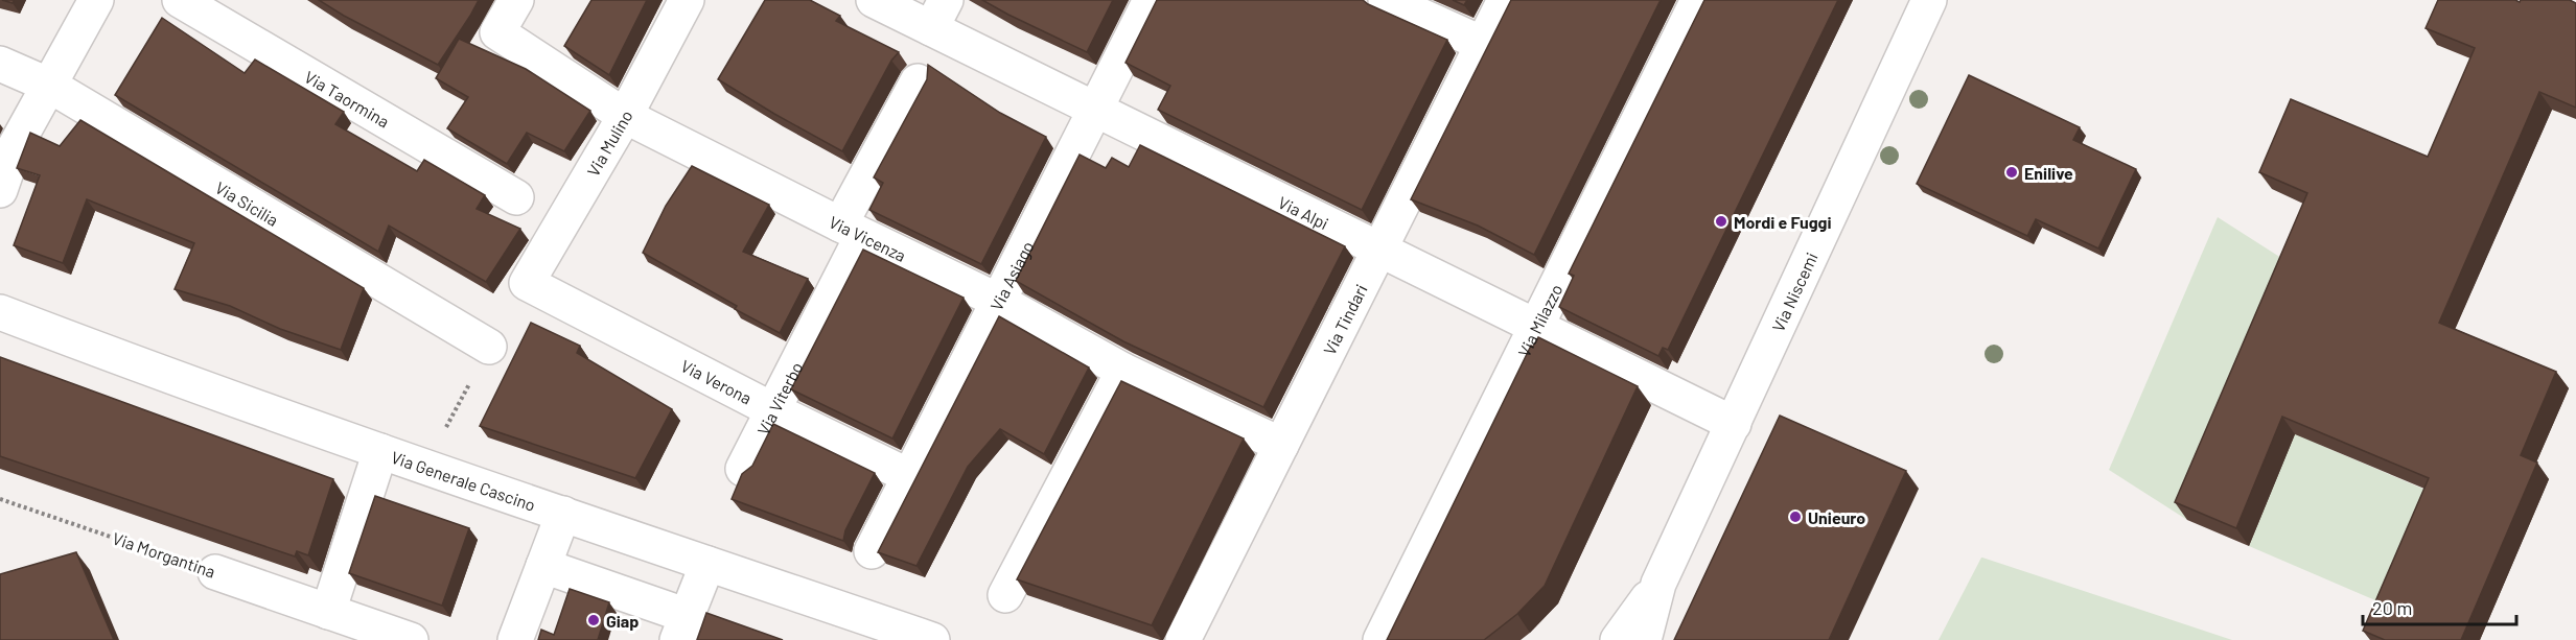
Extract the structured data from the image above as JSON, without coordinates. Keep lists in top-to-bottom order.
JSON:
{
  "streets": {
    "street": [
      "Via Taormina",
      "Via Mulino",
      "Via Sicilia",
      "Via Alpi",
      "Via Vicenza",
      "Via Asiago",
      "Via Niscemi",
      "Via Tindari",
      "Via Milazzo",
      "Via Verona",
      "Via Viterbo",
      "Via Generale Cascino",
      "Via Morgantina"
    ]
  },
  "crossings": [
    ["Via Mulino", "Via Vicenza"],
    ["Via Mulino", "Via Verona"],
    ["Via Alpi", "Via Asiago"],
    ["Via Alpi", "Via Niscemi"],
    ["Via Alpi", "Via Tindari"],
    ["Via Alpi", "Via Milazzo"],
    ["Via Vicenza", "Via Asiago"],
    ["Via Vicenza", "Via Tindari"],
    ["Via Vicenza", "Via Viterbo"],
    ["Via Asiago", "Via Verona"],
    ["Via Verona", "Via Viterbo"]
  ],
  "places": [
    "Enilive",
    "Mordi e Fuggi",
    "Unieuro",
    "Giap"
  ],
  "scale_bar": "20 m"
}
